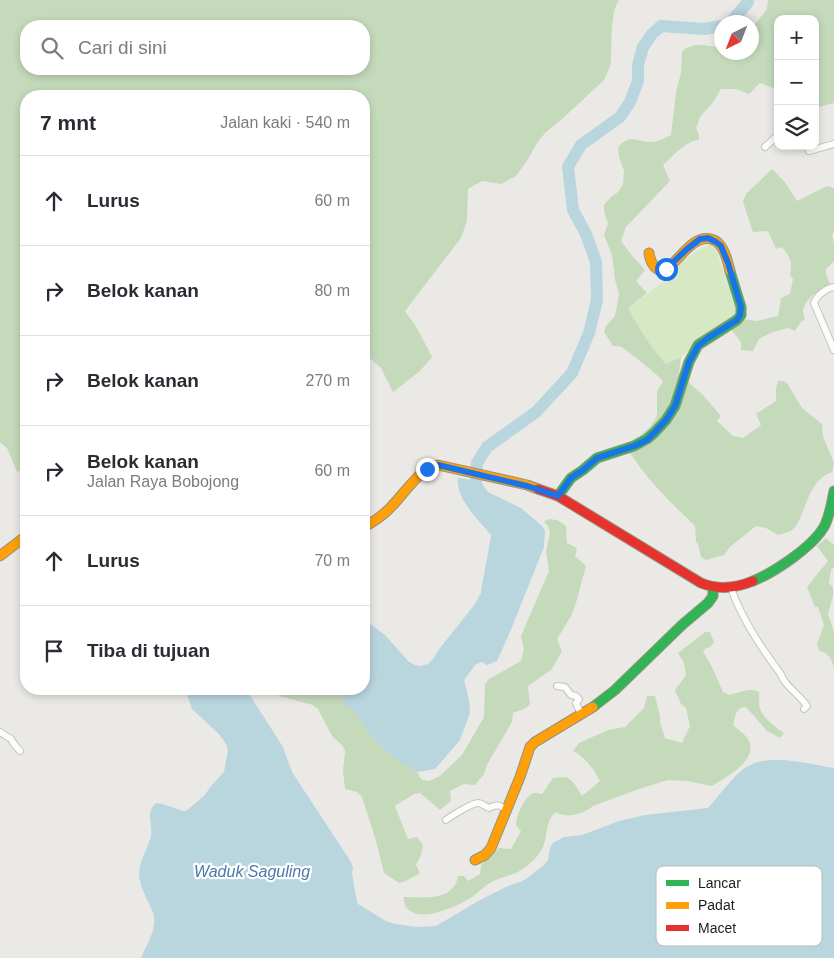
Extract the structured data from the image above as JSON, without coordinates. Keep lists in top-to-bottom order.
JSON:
{
  "water": ["Waduk Saguling"],
  "legend": ["Lancar", "Padat", "Macet"],
  "north": "bottom left",
  "page": {
    "map_buttons": ["+", "−"],
    "search": "Cari di sini",
    "heading": ["7 mnt", "Jalan kaki · 540 m"],
    "list": [
      ["Lurus", "60 m"],
      ["Belok kanan", "80 m"],
      ["Belok kanan", "270 m"],
      ["Belok kanan", "Jalan Raya Bobojong", "60 m"],
      ["Lurus", "70 m"],
      "Tiba di tujuan"
    ]
  }
}
